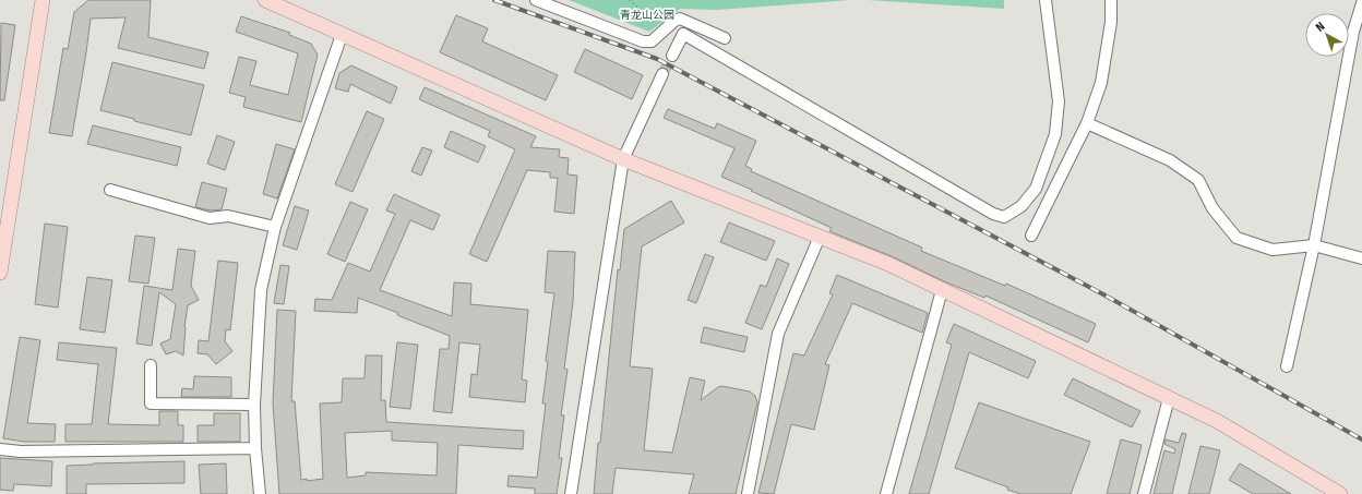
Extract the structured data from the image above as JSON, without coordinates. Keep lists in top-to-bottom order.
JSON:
{
  "parks": ["青龙山公园"],
  "north": "top left"
}
